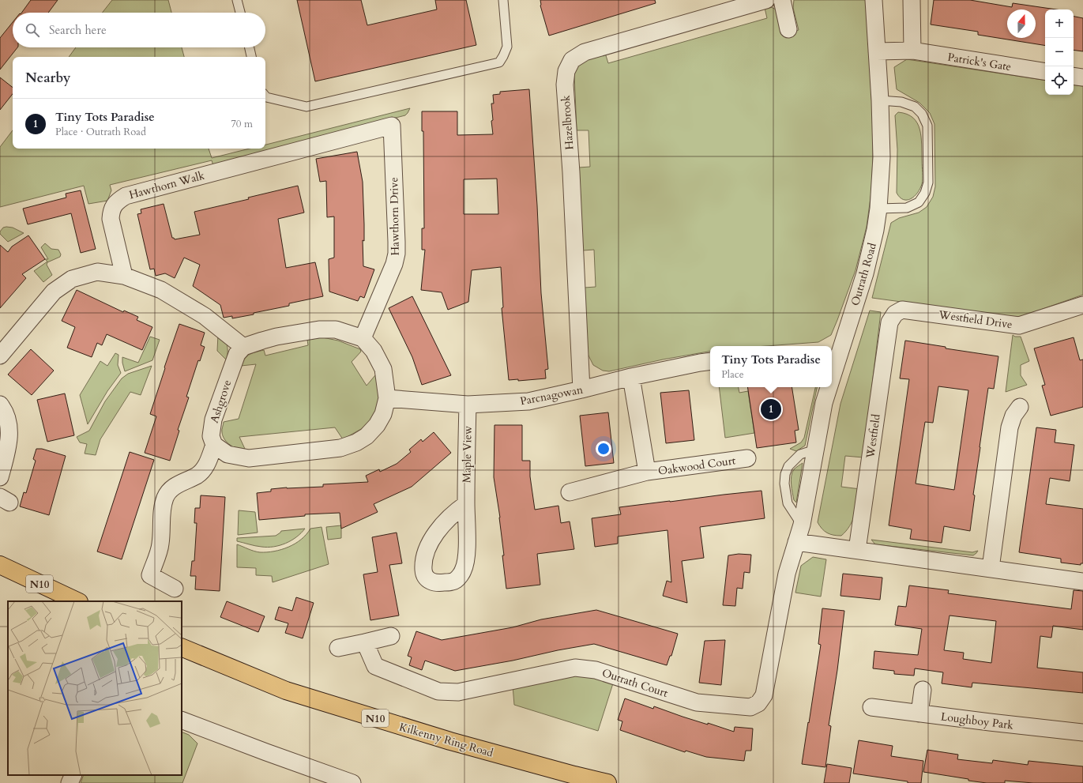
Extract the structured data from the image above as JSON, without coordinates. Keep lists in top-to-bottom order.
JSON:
{
  "streets": {
    "highway": ["N10", "Kilkenny Ring Road"],
    "street": [
      "Patrick's Gate",
      "Hazelbrook",
      "Hawthorn Walk",
      "Hawthorn Drive",
      "Outrath Road",
      "Westfield Drive",
      "Parcnagowan",
      "Ashgrove",
      "Westfield",
      "Maple View",
      "Oakwood Court",
      "Outrath Court",
      "Loughboy Park"
    ]
  },
  "crossings": [
    ["Patrick's Gate", "Outrath Road"],
    ["Hazelbrook", "Parcnagowan"],
    ["Hawthorn Walk", "Hawthorn Drive"],
    ["Outrath Road", "Outrath Court"],
    ["Westfield Drive", "Westfield"],
    ["Parcnagowan", "Maple View"],
    ["Parcnagowan", "Oakwood Court"]
  ],
  "north": "top",
  "page": {
    "map_buttons": ["+", "−"],
    "search": "Search here",
    "heading": "Nearby",
    "list": [
      {
        "mark": "1",
        "name": "Tiny Tots Paradise",
        "note": "Place · Outrath Road",
        "value": "70 m"
      }
    ],
    "popup": ["Tiny Tots Paradise", "Place"],
    "pins": "1"
  }
}
